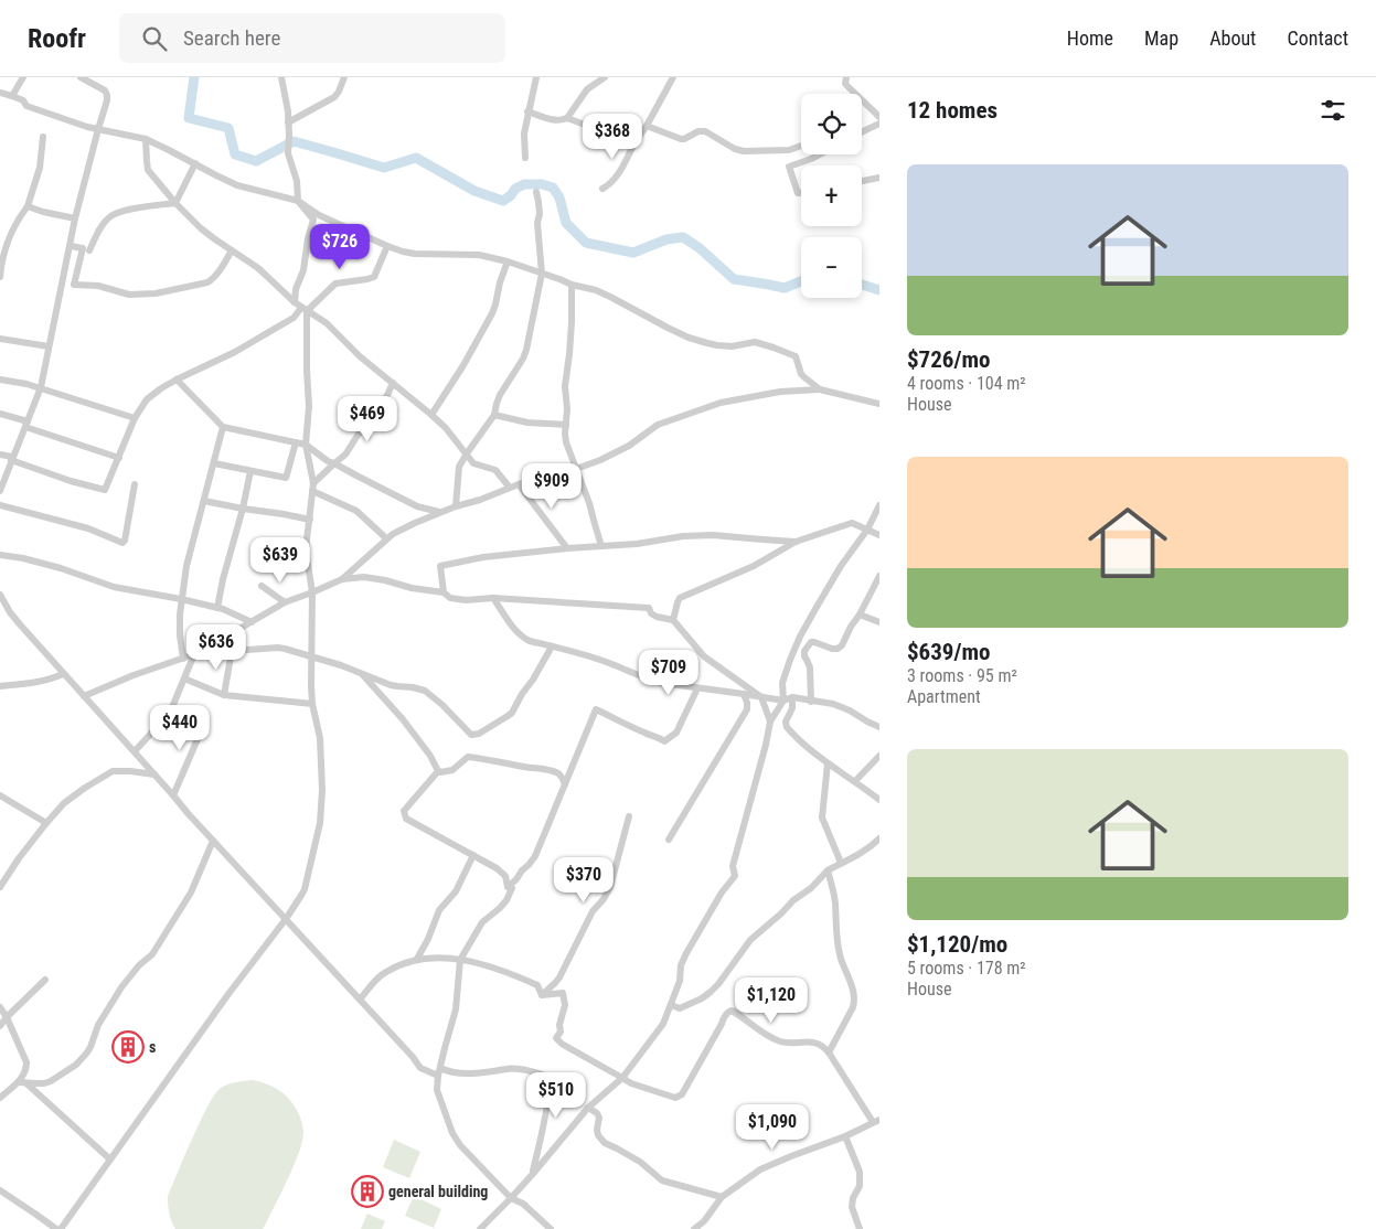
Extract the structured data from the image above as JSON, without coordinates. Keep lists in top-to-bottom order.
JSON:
{
  "places": {
    "building": ["s", "general building"]
  },
  "page": {
    "header": "Roofr",
    "search": "Search here",
    "nav": [
      "Home",
      "Map",
      "About",
      "Contact"
    ],
    "heading": "12 homes",
    "map_buttons": ["+", "−"],
    "price": [
      "$368",
      "$726",
      "$469",
      "$909",
      "$639",
      "$636",
      "$709",
      "$440",
      "$370",
      "$1,120",
      "$510",
      "$1,090"
    ],
    "list": [
      {
        "name": "$726/mo",
        "note": "4 rooms · 104 m² · House"
      },
      {
        "name": "$639/mo",
        "note": "3 rooms · 95 m² · Apartment"
      },
      {
        "name": "$1,120/mo",
        "note": "5 rooms · 178 m² · House"
      }
    ]
  }
}
